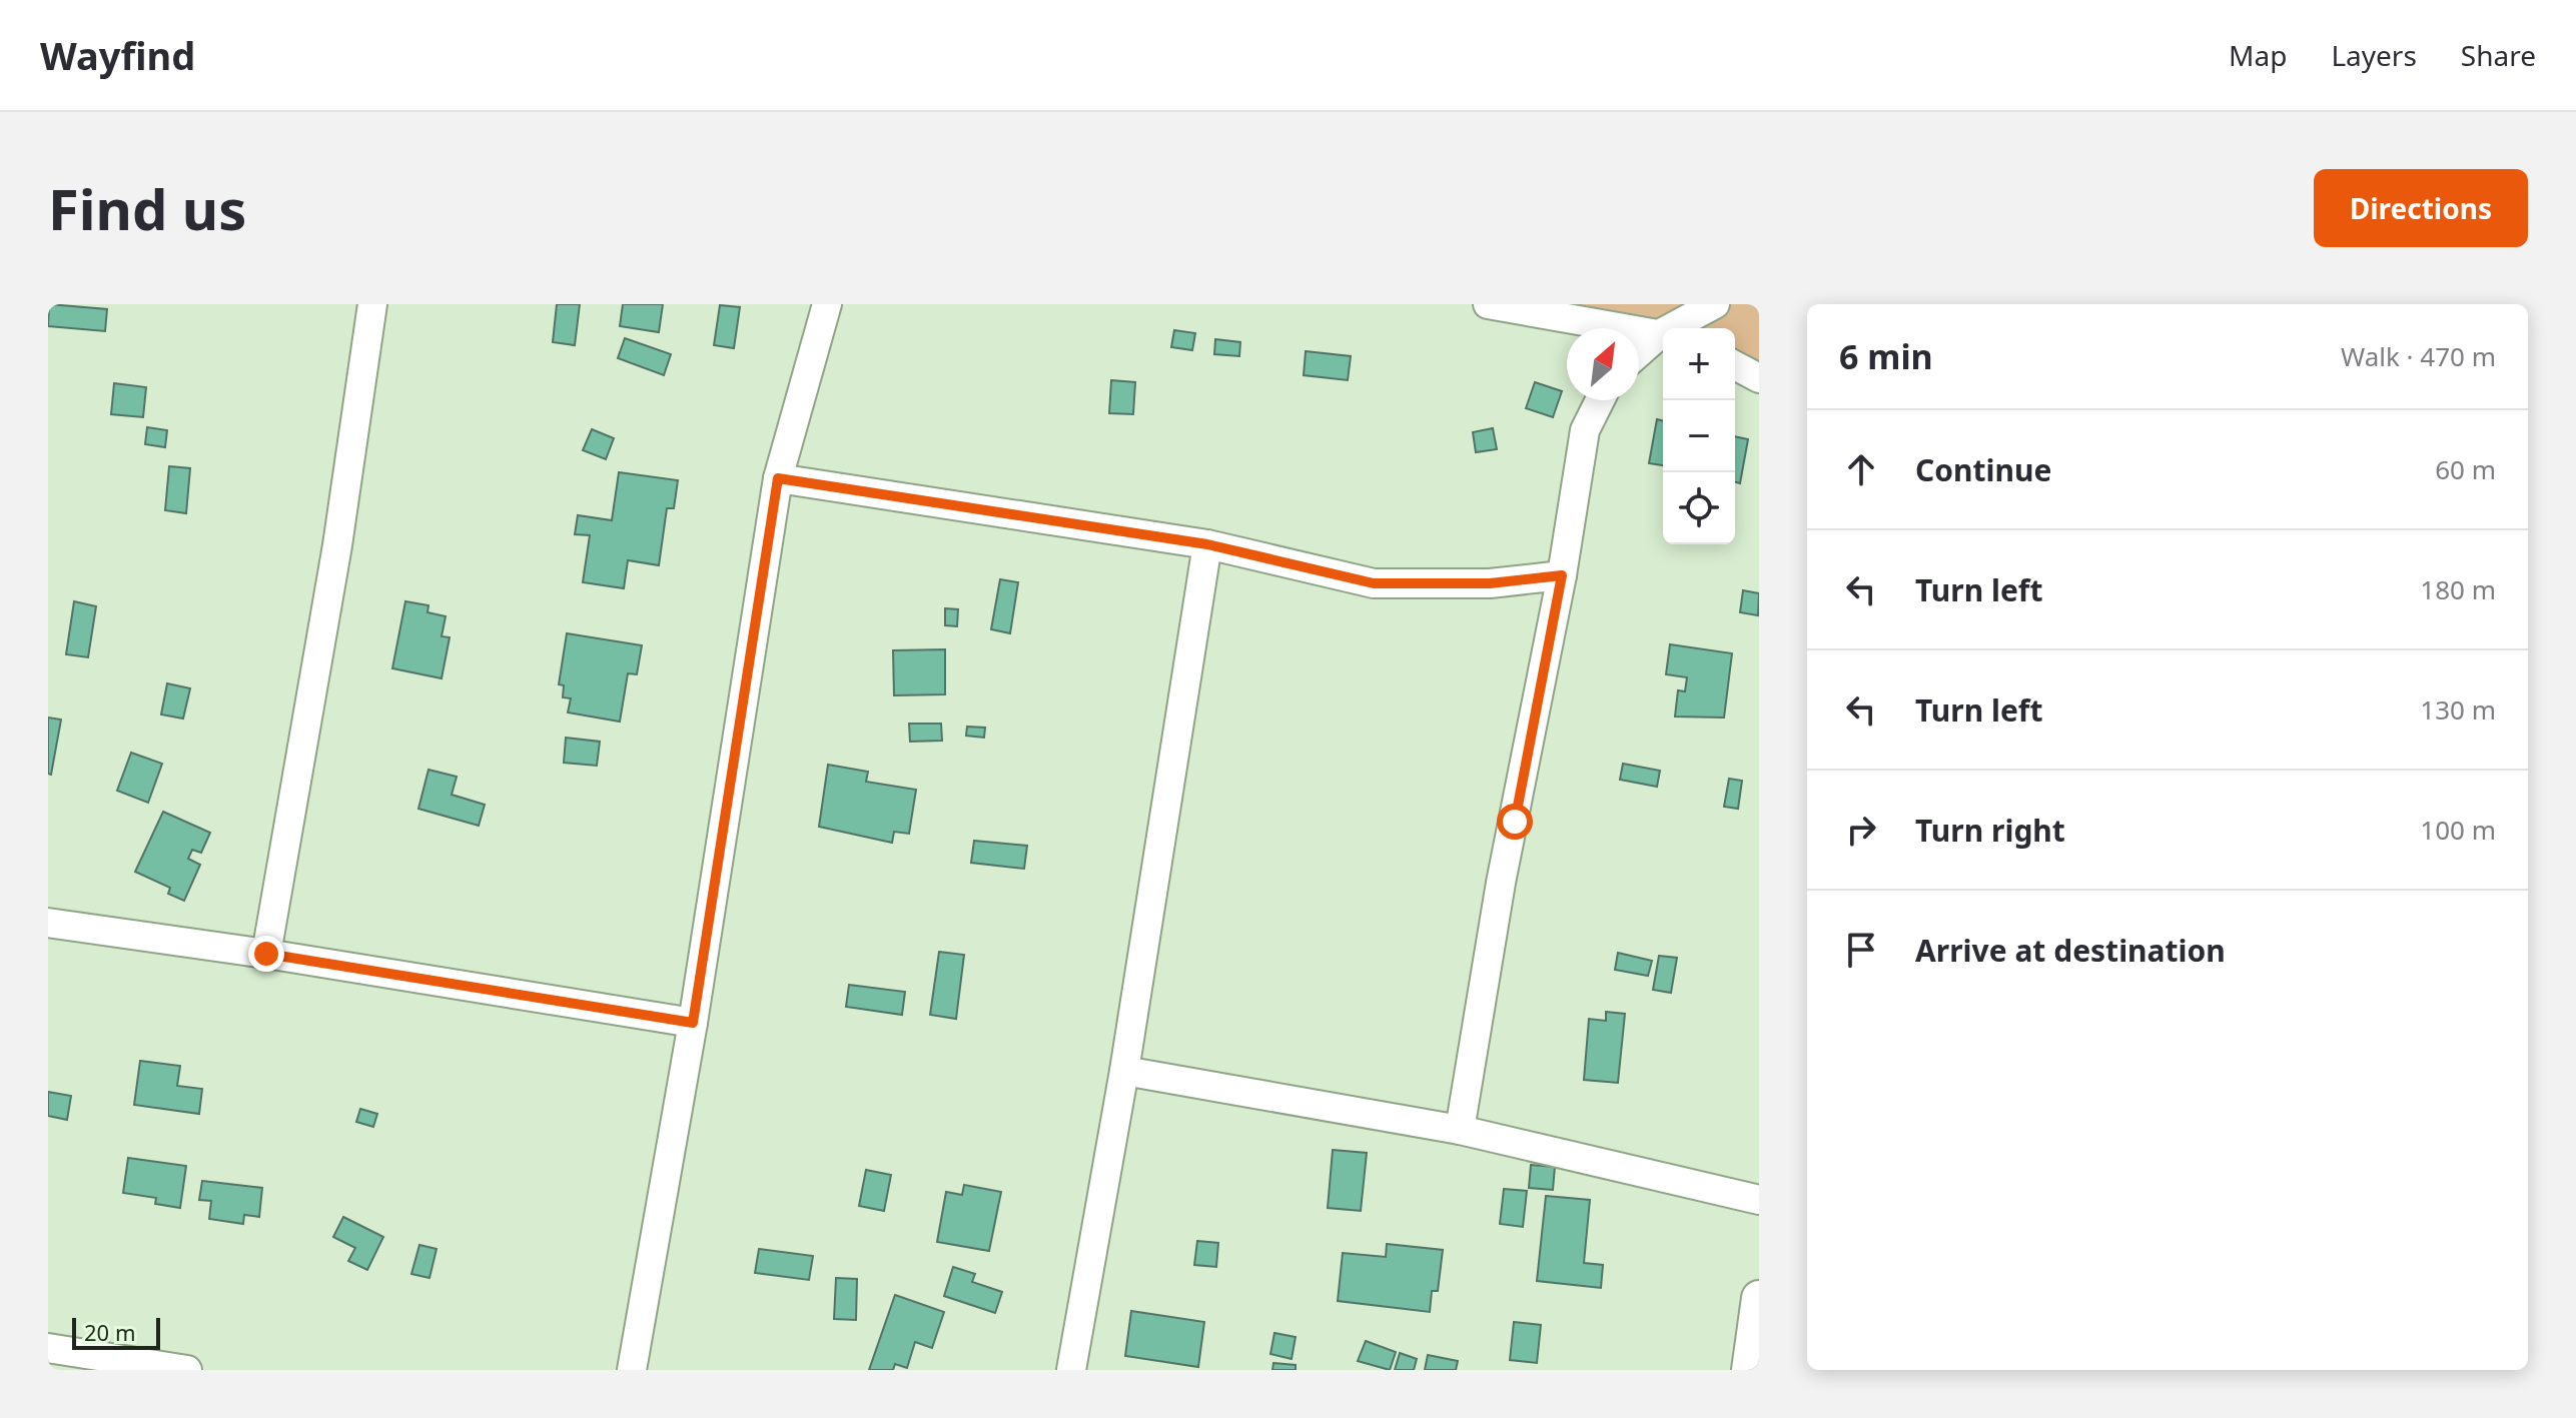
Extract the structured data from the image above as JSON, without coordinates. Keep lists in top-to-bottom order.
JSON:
{
  "scale_bar": "20 m",
  "north": "top right",
  "page": {
    "header": "Wayfind",
    "nav": ["Map", "Layers", "Share"],
    "buttons": "Directions",
    "title": "Find us",
    "heading": ["6 min", "Walk · 470 m"],
    "map_buttons": ["+", "−"],
    "list": [
      ["Continue", "60 m"],
      ["Turn left", "180 m"],
      ["Turn left", "130 m"],
      ["Turn right", "100 m"],
      "Arrive at destination"
    ],
    "scale": "20 m"
  }
}
